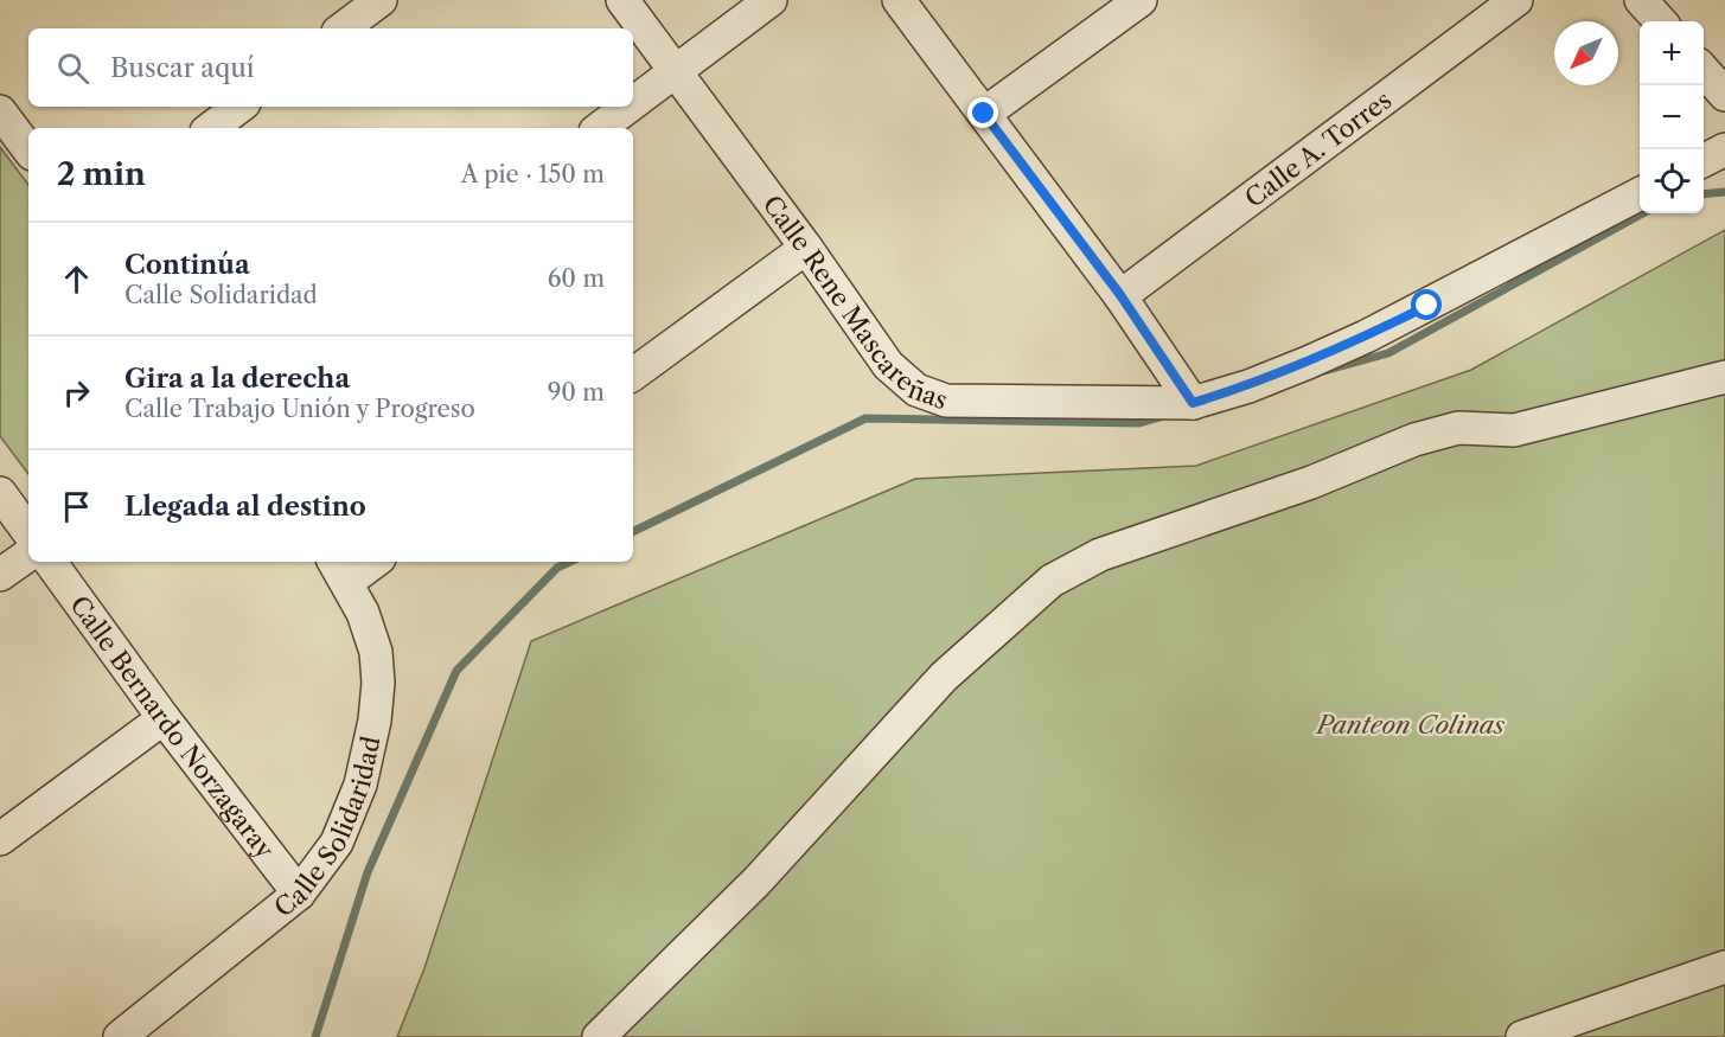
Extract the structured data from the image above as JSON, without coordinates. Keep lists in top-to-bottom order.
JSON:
{
  "streets": {
    "street": [
      "Calle A. Torres",
      "Calle Rene Mascareñas",
      "Calle Bernardo Norzagaray",
      "Calle Solidaridad"
    ]
  },
  "crossings": [
    ["Calle Bernardo Norzagaray", "Calle Solidaridad"]
  ],
  "parks": ["Panteon Colinas"],
  "north": "bottom left",
  "page": {
    "map_buttons": ["+", "−"],
    "search": "Buscar aquí",
    "heading": ["2 min", "A pie · 150 m"],
    "list": [
      ["Continúa", "Calle Solidaridad", "60 m"],
      ["Gira a la derecha", "Calle Trabajo Unión y Progreso", "90 m"],
      "Llegada al destino"
    ]
  }
}
